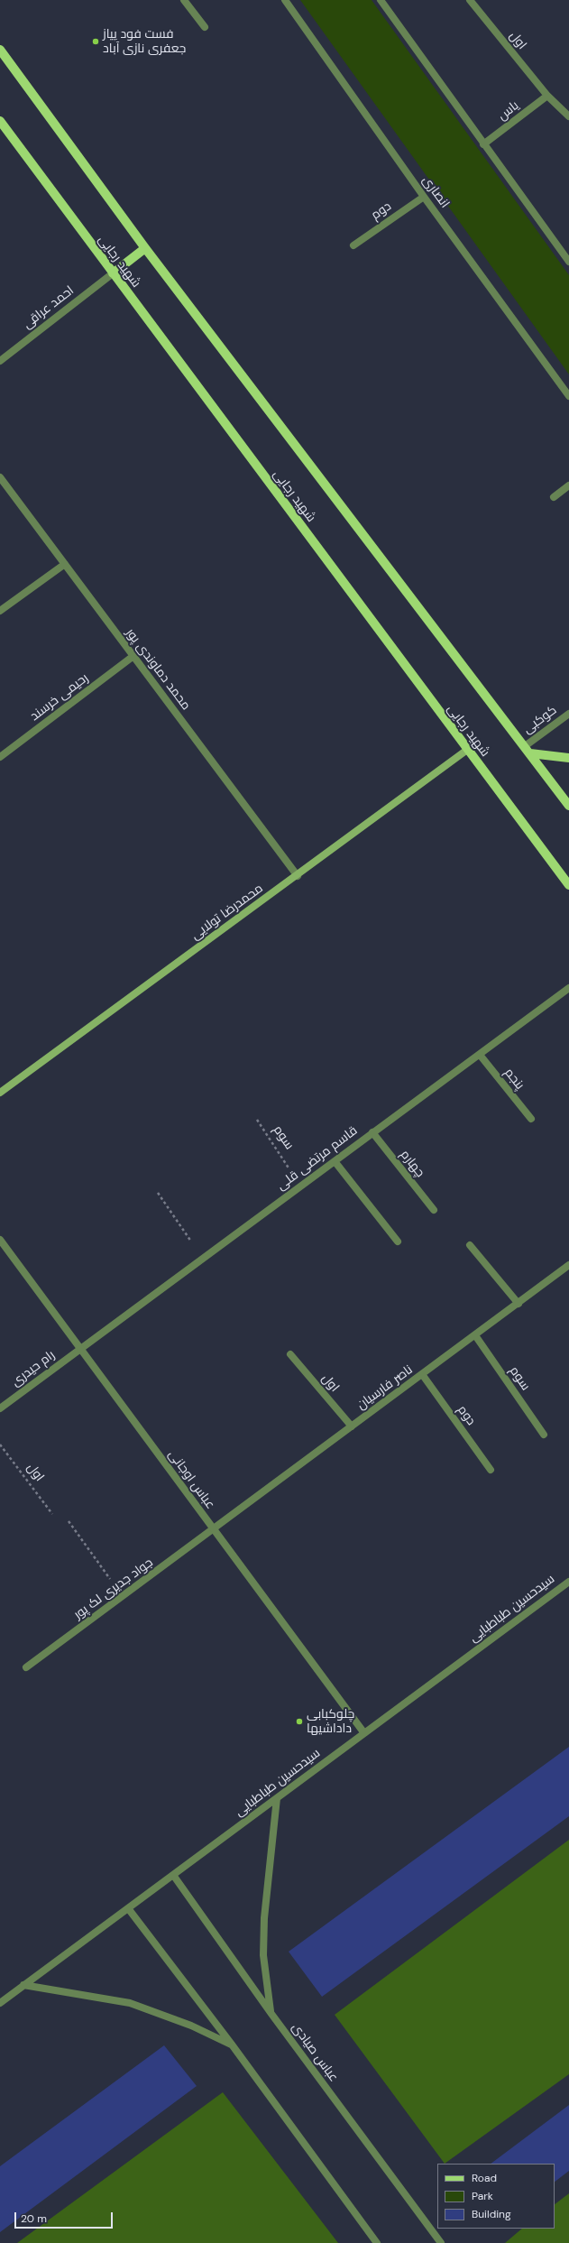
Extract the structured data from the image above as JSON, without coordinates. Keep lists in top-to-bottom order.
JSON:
{
  "streets": {
    "main road": ["شهید رجایی", "محمدرضا تولایی"],
    "street": [
      "اول",
      "یاس",
      "انصاری",
      "دوم",
      "احمد عراقی",
      "محمد دماوندی پور",
      "رحیمی خرسند",
      "کوکبی",
      "پنجم",
      "سوم",
      "قاسم مرتضی قلی",
      "چهارم",
      "رام حیدری",
      "ناصر فارسیان",
      "عباس اوجانی",
      "جواد جدیری لک پور",
      "سیدحسین طباطبایی",
      "عباس صیادی"
    ]
  },
  "crossings": [
    ["اول", "یاس"],
    ["اول", "ناصر فارسیان"],
    ["انصاری", "دوم"],
    ["دوم", "ناصر فارسیان"],
    ["شهید رجایی", "احمد عراقی"],
    ["شهید رجایی", "محمدرضا تولایی"],
    ["محمد دماوندی پور", "رحیمی خرسند"],
    ["محمد دماوندی پور", "محمدرضا تولایی"],
    ["پنجم", "قاسم مرتضی قلی"],
    ["سوم", "قاسم مرتضی قلی"],
    ["سوم", "ناصر فارسیان"],
    ["قاسم مرتضی قلی", "چهارم"],
    ["قاسم مرتضی قلی", "رام حیدری"],
    ["قاسم مرتضی قلی", "عباس اوجانی"],
    ["رام حیدری", "عباس اوجانی"],
    ["ناصر فارسیان", "عباس اوجانی"],
    ["ناصر فارسیان", "جواد جدیری لک پور"],
    ["عباس اوجانی", "جواد جدیری لک پور"],
    ["عباس اوجانی", "سیدحسین طباطبایی"],
    ["سیدحسین طباطبایی", "عباس صیادی"]
  ],
  "places": ["فست فود پیاز جعفری نازی آباد", "چلوکبابی داداشیها"],
  "legend": ["Road", "Park", "Building"],
  "scale_bar": "20 m"
}
